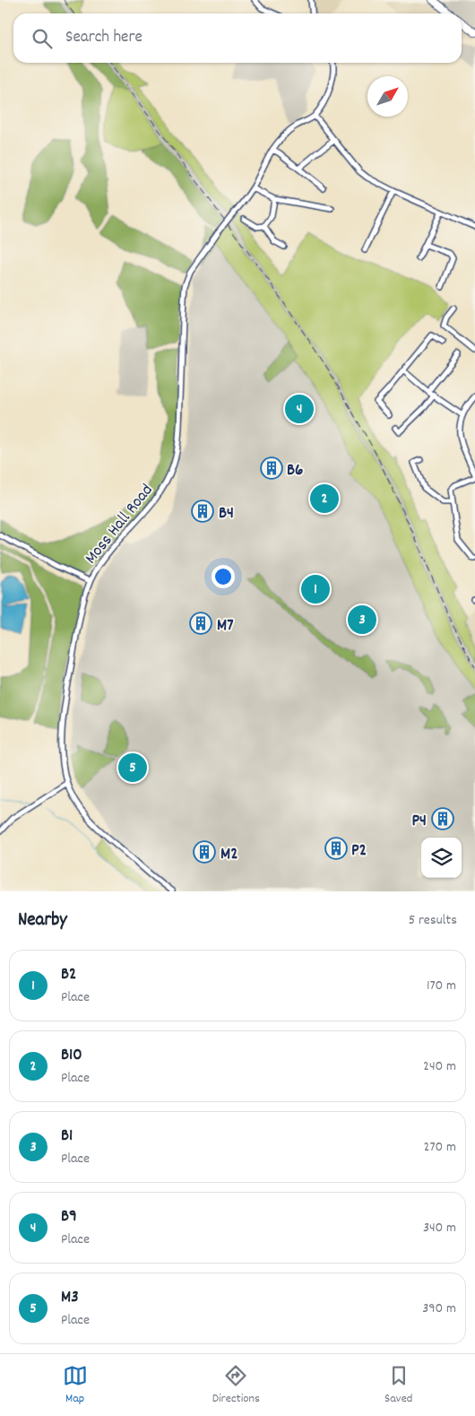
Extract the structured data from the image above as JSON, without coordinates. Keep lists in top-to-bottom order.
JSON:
{
  "streets": {
    "street": ["Moss Hall Road"]
  },
  "places": {
    "building": [
      "B6",
      "B4",
      "M7",
      "P4",
      "P2",
      "M2"
    ]
  },
  "north": "top right",
  "page": {
    "search": "Search here",
    "pins": [
      "4",
      "2",
      "1",
      "3",
      "5"
    ],
    "heading": ["Nearby", "5 results"],
    "list": [
      {
        "mark": "1",
        "name": "B2",
        "note": "Place",
        "value": "170 m"
      },
      {
        "mark": "2",
        "name": "B10",
        "note": "Place",
        "value": "240 m"
      },
      {
        "mark": "3",
        "name": "B1",
        "note": "Place",
        "value": "270 m"
      },
      {
        "mark": "4",
        "name": "B9",
        "note": "Place",
        "value": "340 m"
      },
      {
        "mark": "5",
        "name": "M3",
        "note": "Place",
        "value": "390 m"
      }
    ],
    "nav": ["Map", "Directions", "Saved"]
  }
}
